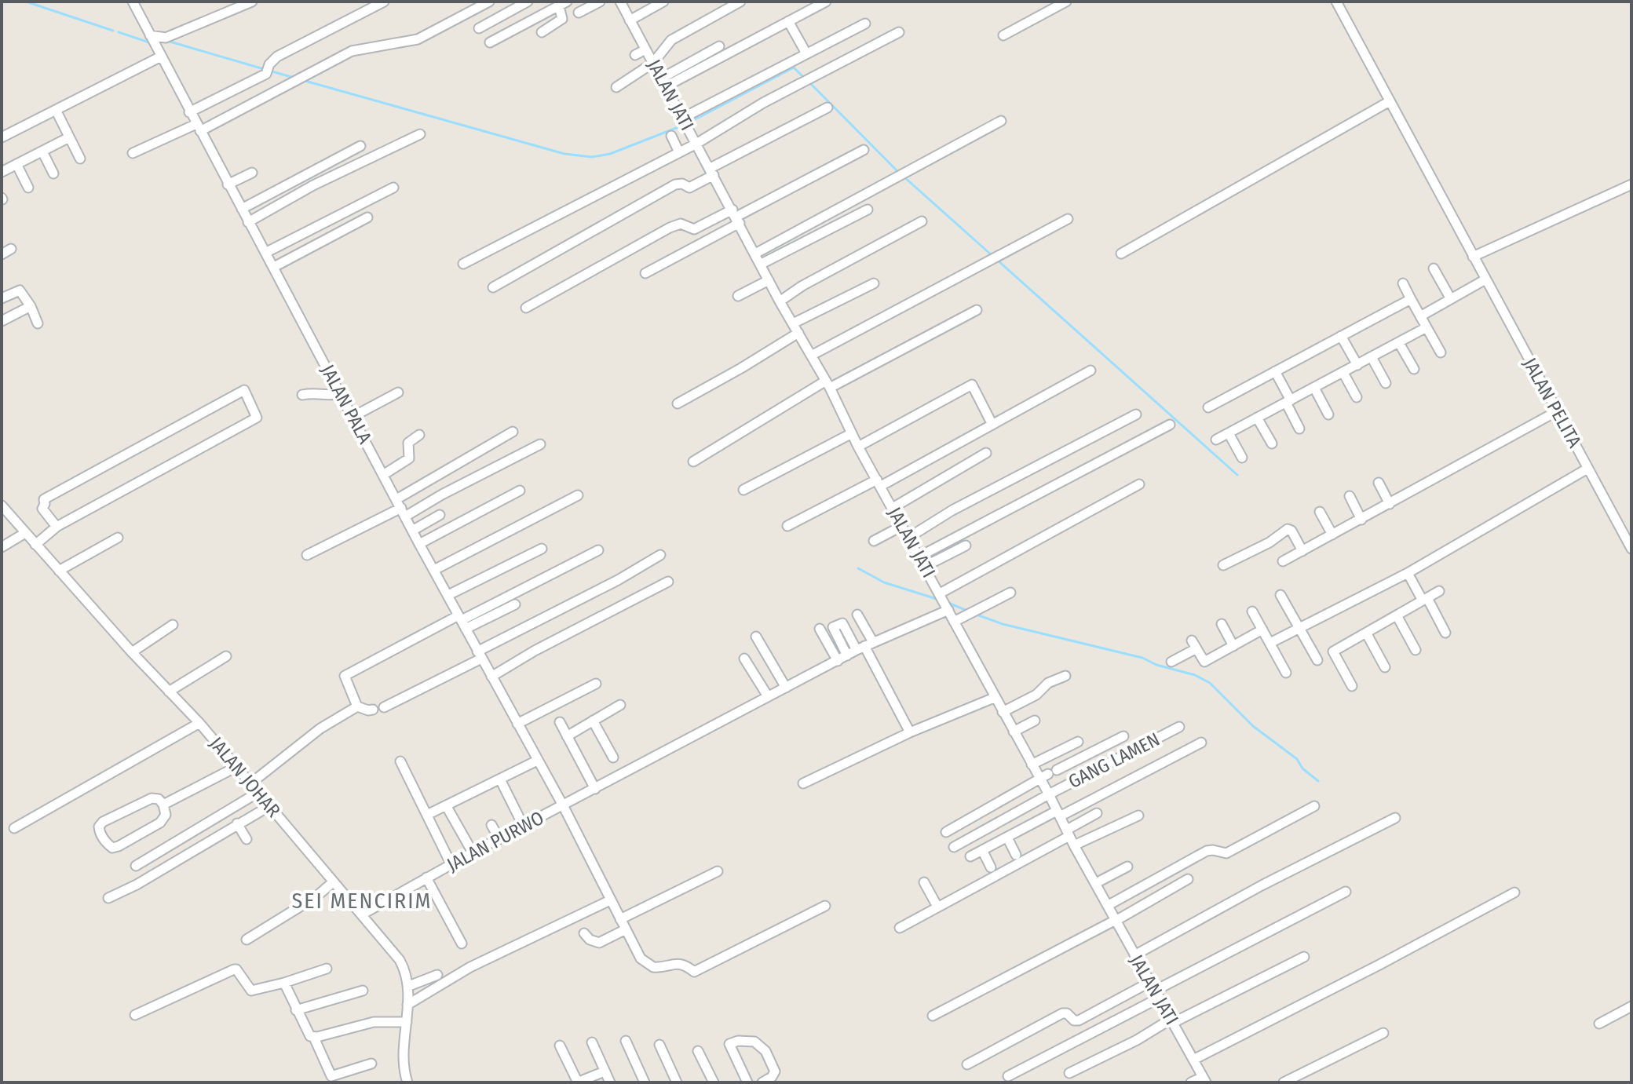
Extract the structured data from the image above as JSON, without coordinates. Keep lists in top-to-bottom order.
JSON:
{
  "streets": {
    "street": [
      "JALAN JATI",
      "JALAN PELITA",
      "JALAN PALA",
      "GANG LAMEN",
      "JALAN JOHAR",
      "JALAN PURWO"
    ]
  },
  "crossings": [
    ["JALAN JATI", "GANG LAMEN"],
    ["JALAN JATI", "JALAN PURWO"],
    ["JALAN PALA", "JALAN PURWO"],
    ["JALAN JOHAR", "JALAN PURWO"]
  ],
  "districts": ["SEI MENCIRIM"]
}
